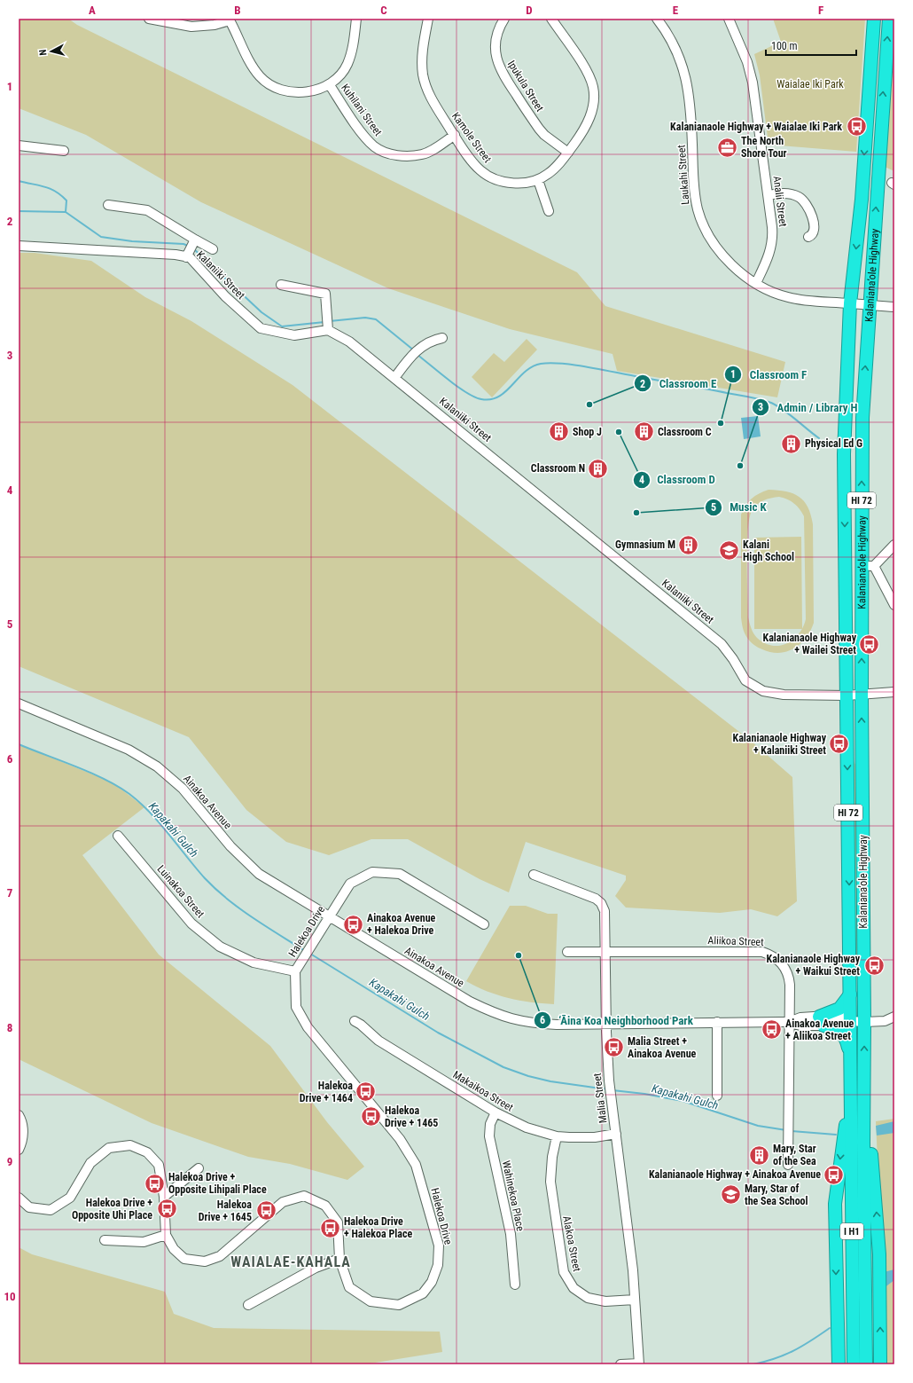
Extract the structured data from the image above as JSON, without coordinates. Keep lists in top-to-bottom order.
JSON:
{
  "streets": {
    "highway": ["Kalaniana’ole Highway", "HI 72", "I H1"],
    "street": [
      "Ipukula Street",
      "Kuhilani Street",
      "Kamole Street",
      "Laukahi Street",
      "Analii Street",
      "Kalaniiki Street",
      "Ainakoa Avenue",
      "Luinakoa Street",
      "Halekoa Drive",
      "Aliikoa Street",
      "Makaikoa Street",
      "Malia Street",
      "Wahinekoa Place",
      "Alakoa Street"
    ]
  },
  "crossings": [
    ["Kuhilani Street", "Kamole Street"],
    ["Laukahi Street", "Analii Street"],
    ["Laukahi Street", "Kalaniana’ole Highway"],
    ["Kalaniiki Street", "Kalaniana’ole Highway"],
    ["Kalaniana’ole Highway", "Ainakoa Avenue"],
    ["Kalaniana’ole Highway", "I H1"],
    ["Ainakoa Avenue", "Halekoa Drive"],
    ["Ainakoa Avenue", "Aliikoa Street"],
    ["Ainakoa Avenue", "Malia Street"],
    ["Ainakoa Avenue", "I H1"],
    ["Luinakoa Street", "Halekoa Drive"],
    ["Aliikoa Street", "Malia Street"],
    ["Makaikoa Street", "Malia Street"],
    ["Makaikoa Street", "Wahinekoa Place"],
    ["Makaikoa Street", "Alakoa Street"],
    ["Malia Street", "Alakoa Street"]
  ],
  "districts": ["WAIALAE-KAHALA"],
  "water": ["Kapakahi Gulch"],
  "parks": ["Waialae Iki Park"],
  "places": {
    "bus stop": [
      "Kalanianaole Highway + Waialae Iki Park",
      "Kalanianaole Highway + Wailei Street",
      "Kalanianaole Highway + Kalaniiki Street",
      "Ainakoa Avenue + Halekoa Drive",
      "Kalanianaole Highway + Waikui Street",
      "Ainakoa Avenue + Aliikoa Street",
      "Malia Street + Ainakoa Avenue",
      "Halekoa Drive + 1464",
      "Halekoa Drive + 1465",
      "Kalanianaole Highway + Ainakoa Avenue",
      "Halekoa Drive + Opposite Lihipali Place",
      "Halekoa Drive + Opposite Uhi Place",
      "Halekoa Drive + 1645",
      "Halekoa Drive + Halekoa Place"
    ],
    "office": ["The North Shore Tour"],
    "other": [
      "Classroom E",
      "Classroom F",
      "Classroom D",
      "Admin / Library H",
      "Music K",
      "‘Āina Koa Neighborhood Park"
    ],
    "building": [
      "Shop J",
      "Classroom C",
      "Physical Ed G",
      "Classroom N",
      "Gymnasium M",
      "Mary, Star of the Sea"
    ],
    "school or university": ["Kalani High School", "Mary, Star of the Sea School"]
  },
  "scale_bar": "100 m",
  "north": "left",
  "grid": {
    "columns": [
      "A",
      "B",
      "C",
      "D",
      "E",
      "F"
    ],
    "rows": [
      "1",
      "2",
      "3",
      "4",
      "5",
      "6",
      "7",
      "8",
      "9",
      "10"
    ]
  }
}
